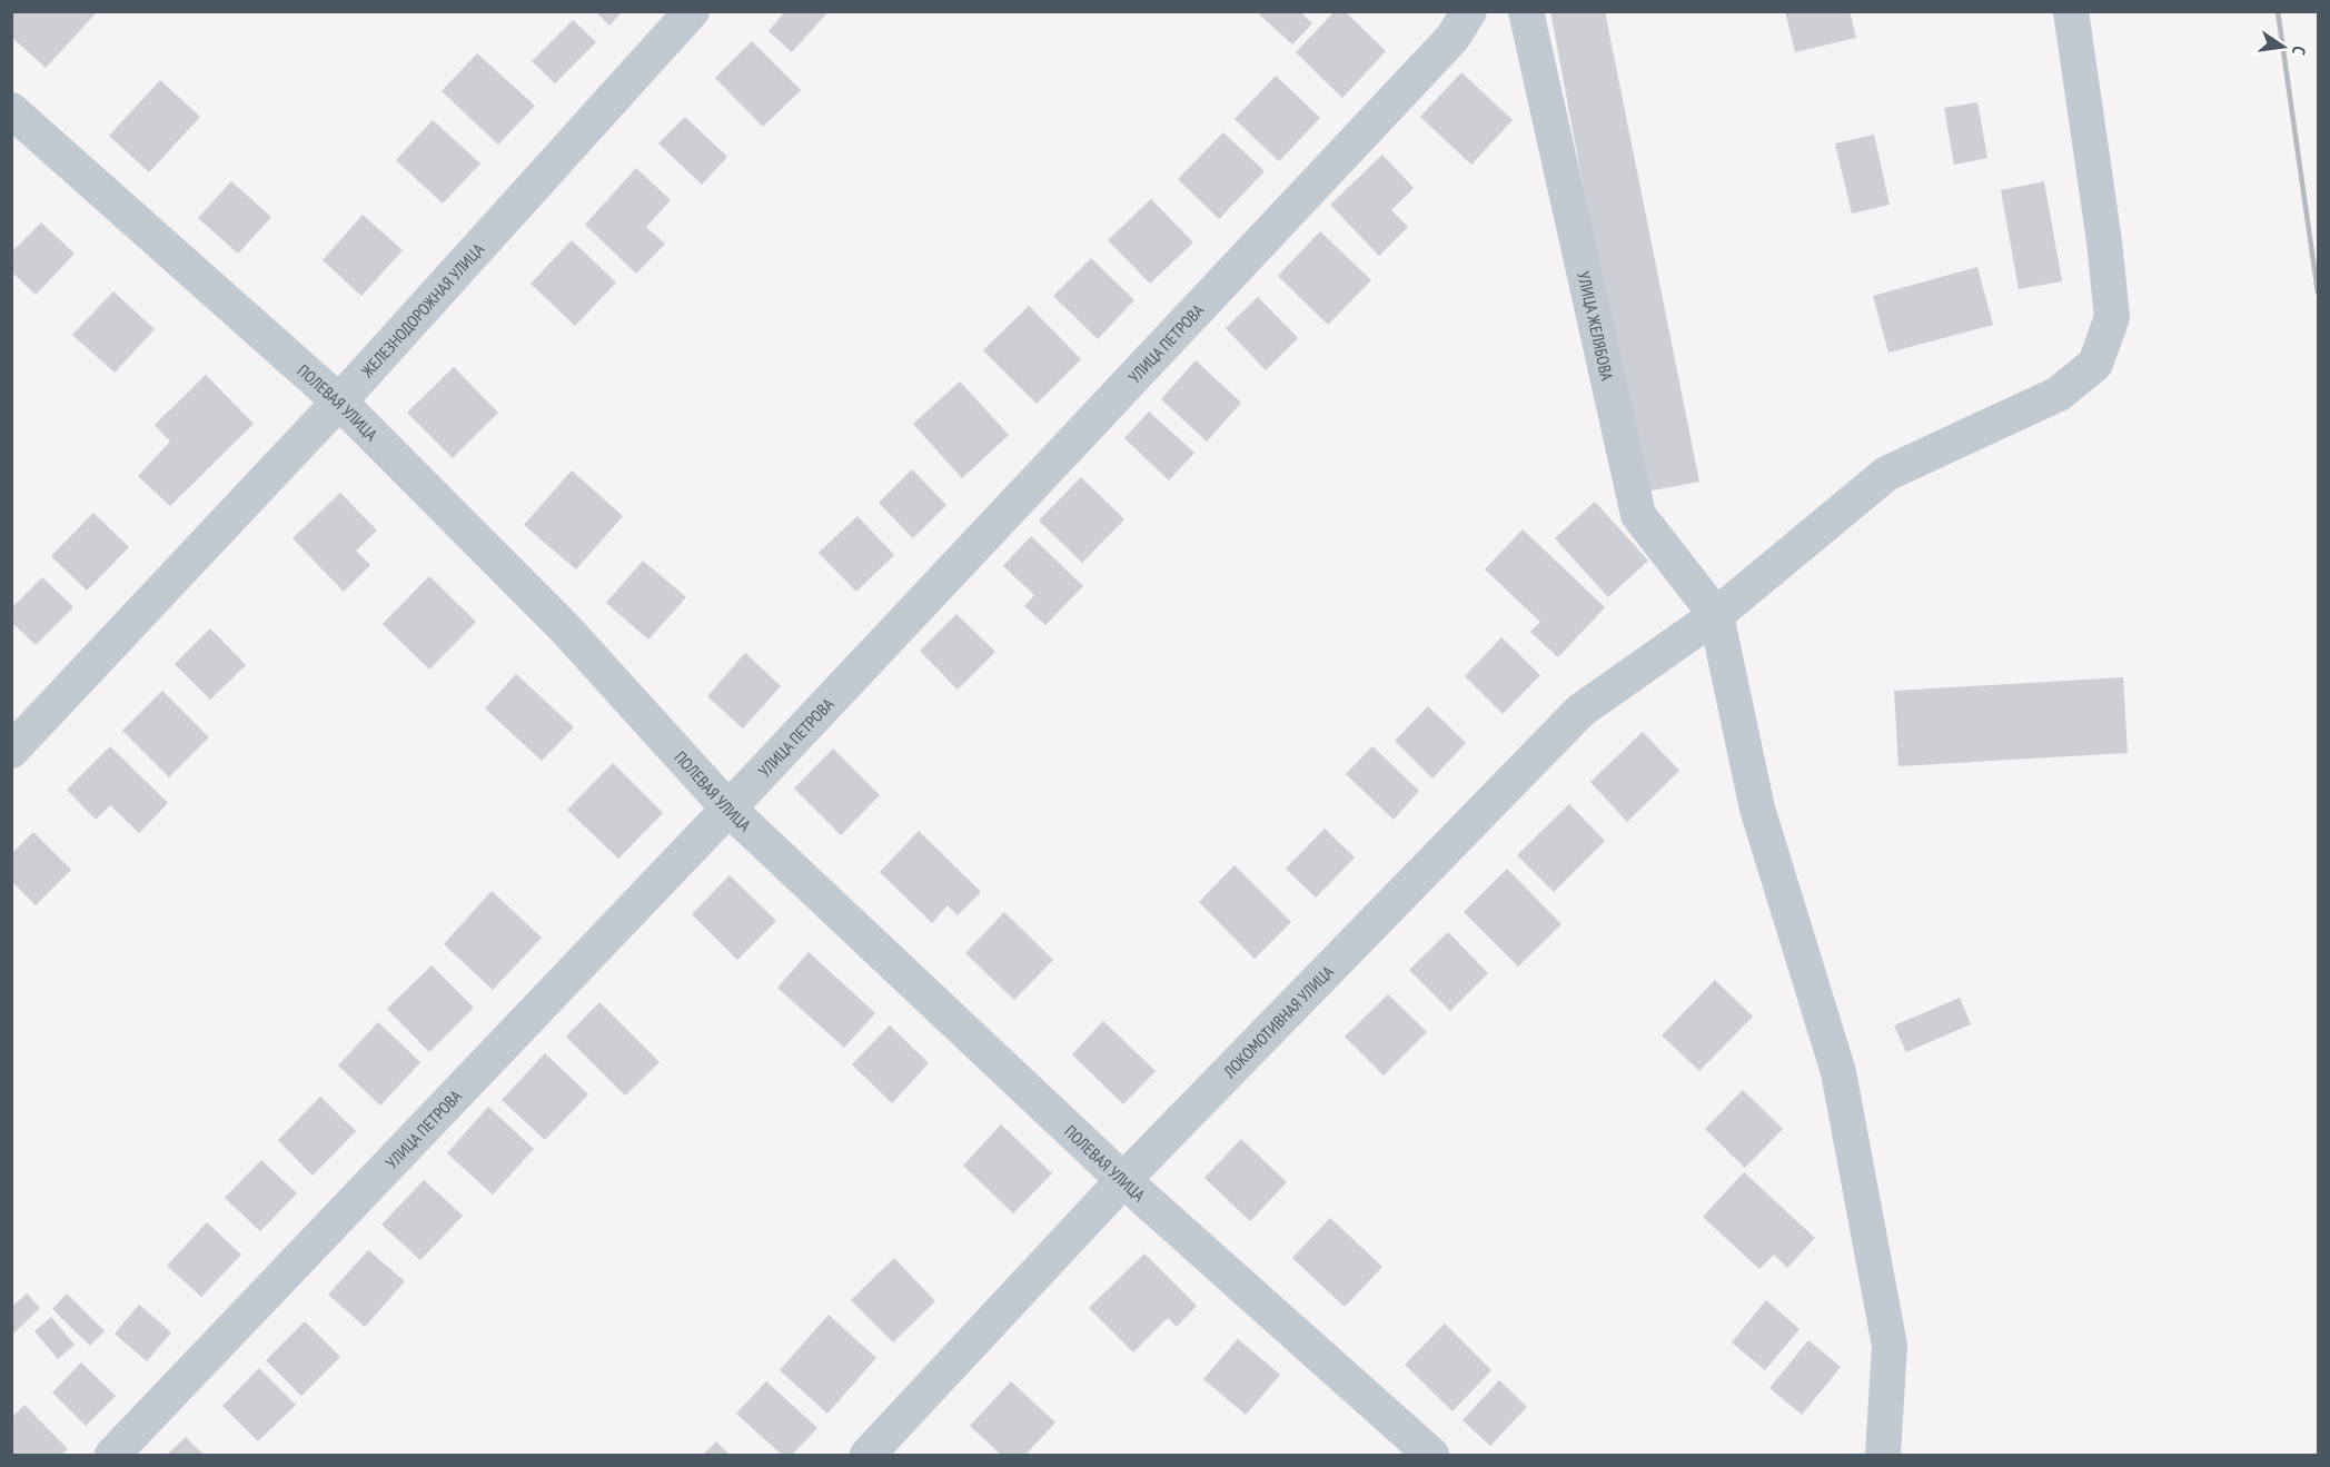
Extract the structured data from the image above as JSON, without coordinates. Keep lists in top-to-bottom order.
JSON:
{
  "streets": {
    "street": [
      "ЖЕЛЕЗНОДОРОЖНАЯ УЛИЦА",
      "УЛИЦА ЖЕЛЯБОВА",
      "УЛИЦА ПЕТРОВА",
      "ПОЛЕВАЯ УЛИЦА",
      "ЛОКОМОТИВНАЯ УЛИЦА"
    ]
  },
  "crossings": [
    ["ЖЕЛЕЗНОДОРОЖНАЯ УЛИЦА", "ПОЛЕВАЯ УЛИЦА"],
    ["УЛИЦА ЖЕЛЯБОВА", "ЛОКОМОТИВНАЯ УЛИЦА"],
    ["УЛИЦА ПЕТРОВА", "ПОЛЕВАЯ УЛИЦА"],
    ["ПОЛЕВАЯ УЛИЦА", "ЛОКОМОТИВНАЯ УЛИЦА"]
  ],
  "north": "right"
}
